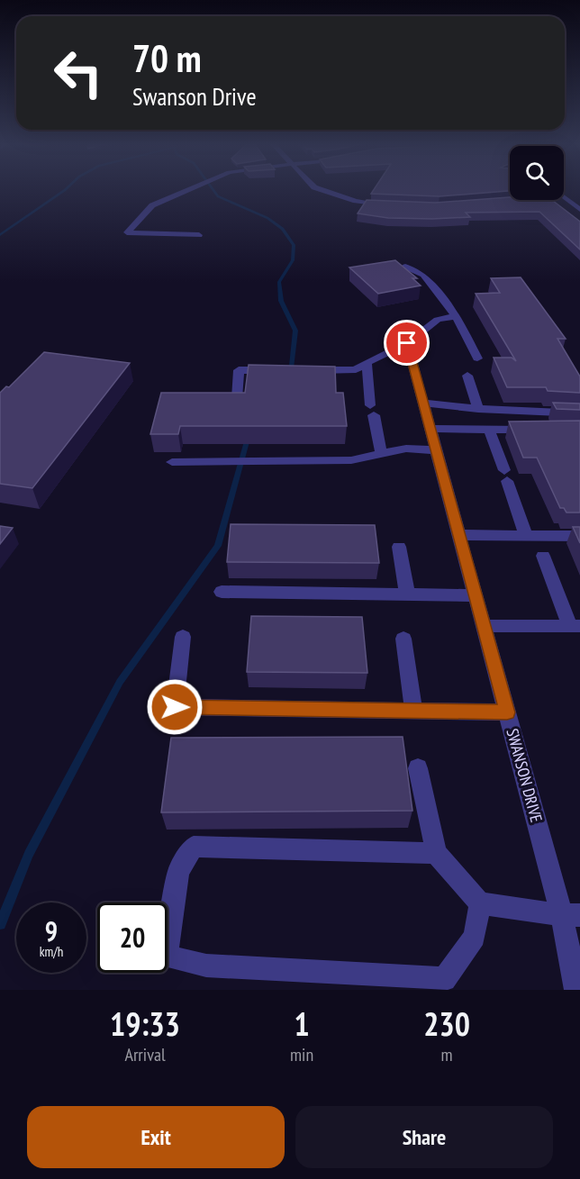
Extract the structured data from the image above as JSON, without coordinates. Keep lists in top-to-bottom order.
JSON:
{
  "streets": {
    "street": ["SWANSON DRIVE"]
  },
  "page": {
    "turn": ["70 m", "Swanson Drive"],
    "speed": "9 km/h",
    "limit": "20",
    "eta": [
      "19:33",
      "Arrival",
      "1",
      "min",
      "230",
      "m"
    ],
    "buttons": ["Exit", "Share"]
  }
}
